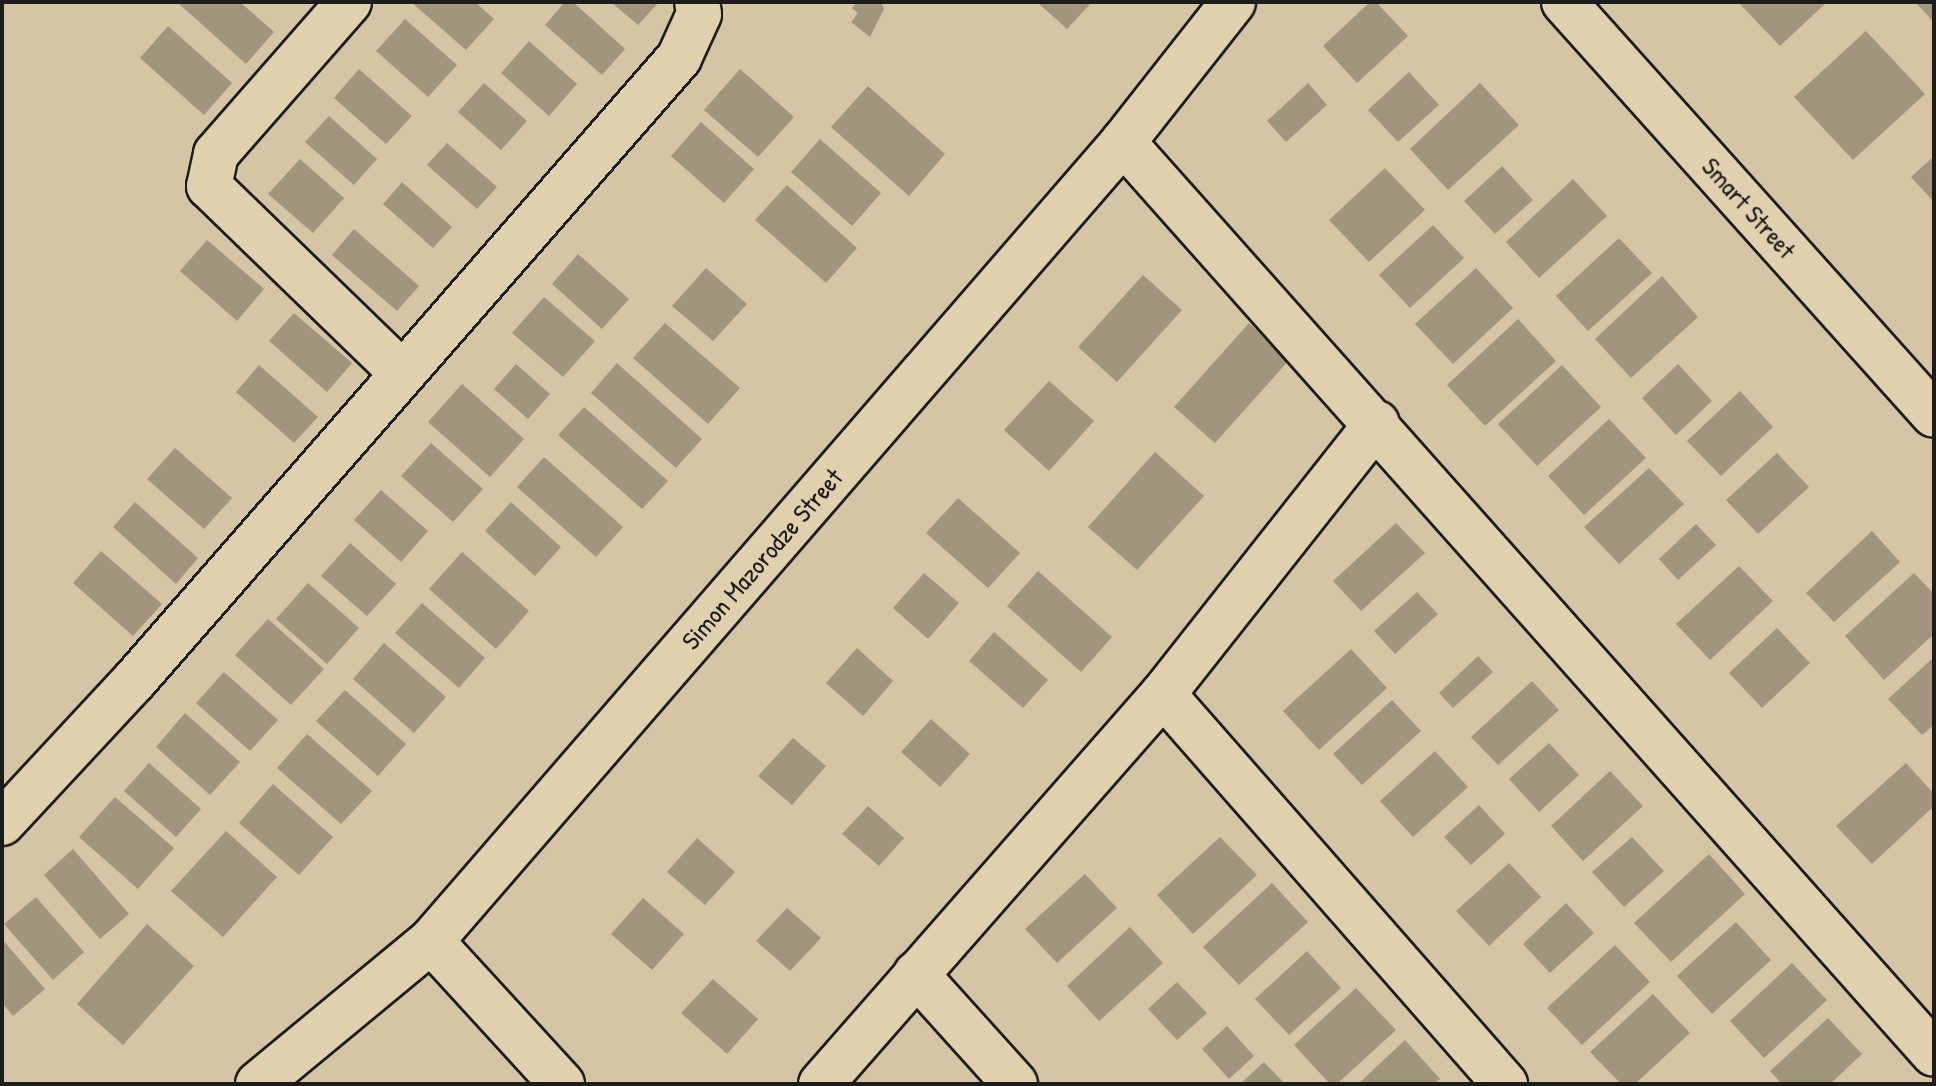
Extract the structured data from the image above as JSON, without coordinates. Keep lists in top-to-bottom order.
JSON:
{
  "streets": {
    "street": ["Smart Street", "Simon Mazorodze Street"]
  }
}
